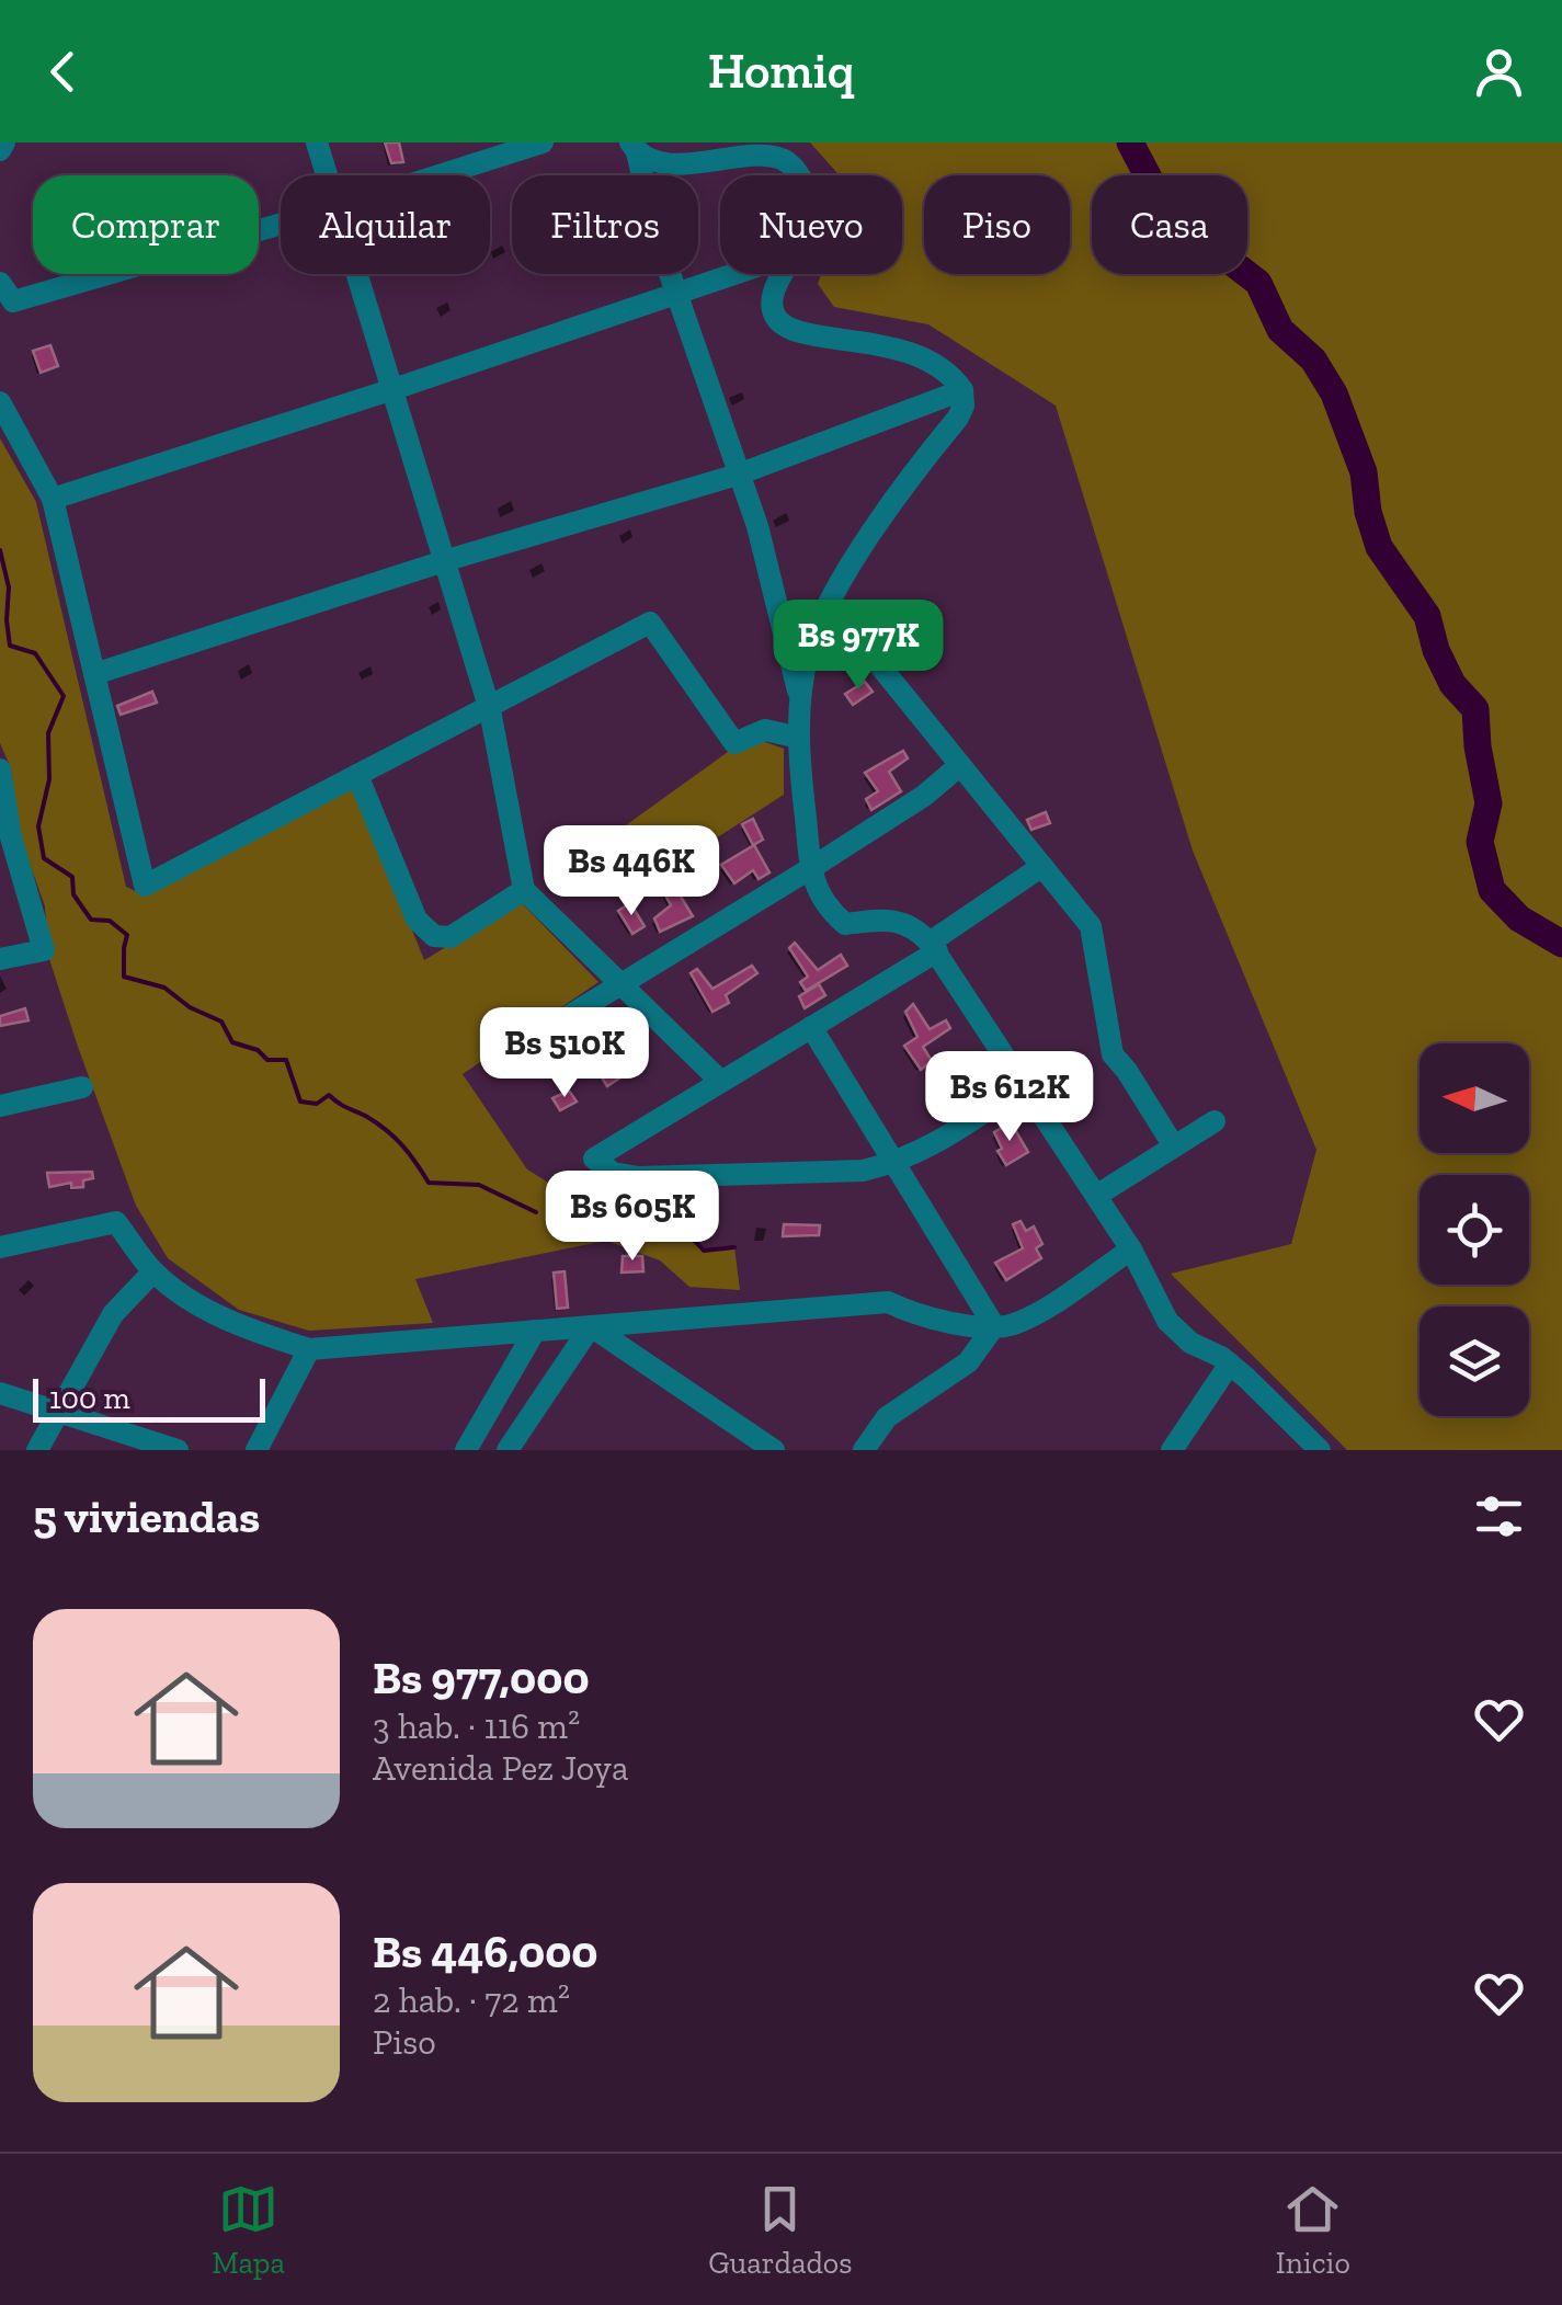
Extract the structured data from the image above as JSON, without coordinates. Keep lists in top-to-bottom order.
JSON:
{
  "scale_bar": "100 m",
  "north": "left",
  "page": {
    "header": "Homiq",
    "chip": [
      "Comprar",
      "Alquilar",
      "Filtros",
      "Nuevo",
      "Piso",
      "Casa"
    ],
    "price": [
      "Bs 977K",
      "Bs 446K",
      "Bs 510K",
      "Bs 612K",
      "Bs 605K"
    ],
    "scale": "100 m",
    "heading": "5 viviendas",
    "list": [
      {
        "name": "Bs 977,000",
        "note": "3 hab. · 116 m² · Avenida Pez Joya"
      },
      {
        "name": "Bs 446,000",
        "note": "2 hab. · 72 m² · Piso"
      }
    ],
    "tabs": ["Mapa", "Guardados", "Inicio"]
  }
}
